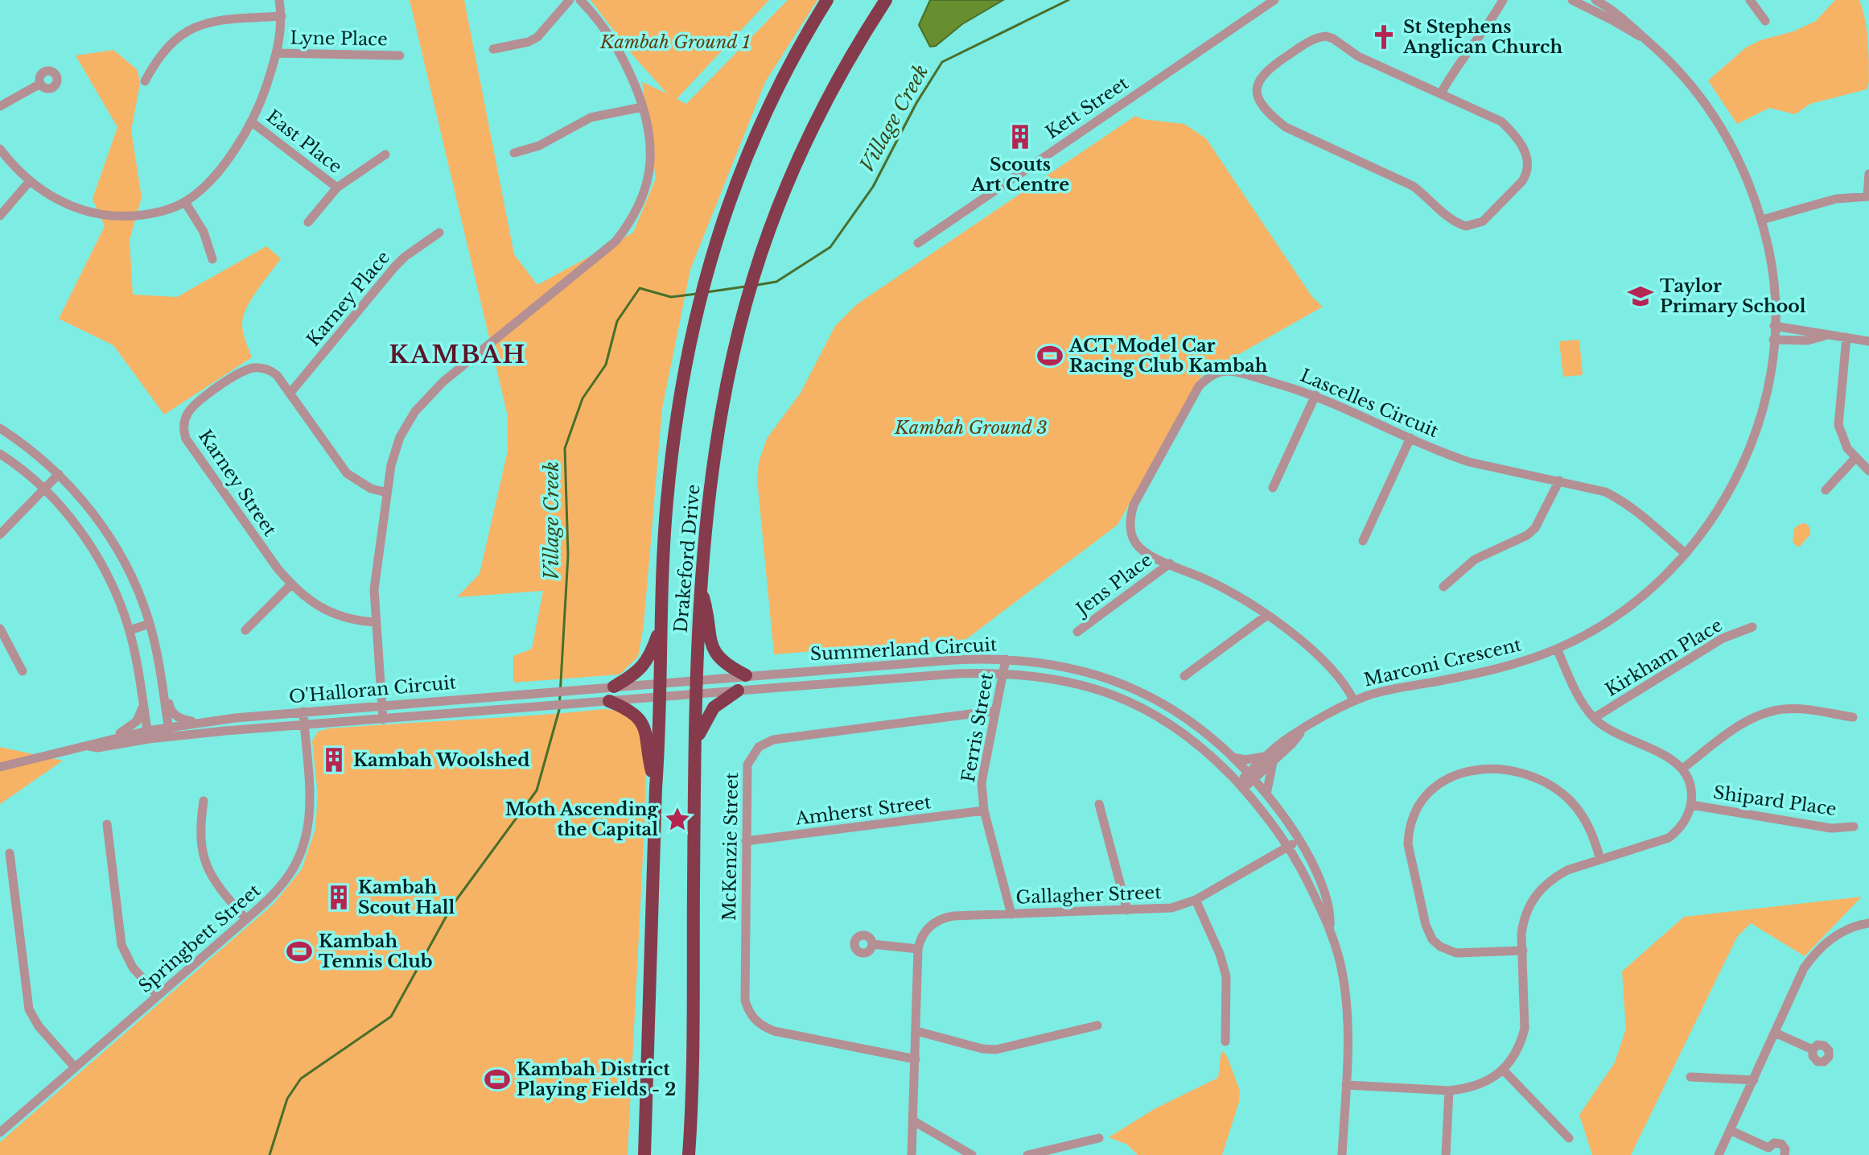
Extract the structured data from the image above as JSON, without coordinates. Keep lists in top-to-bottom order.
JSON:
{
  "streets": {
    "highway": ["Drakeford Drive"],
    "street": [
      "Lyne Place",
      "Kett Street",
      "East Place",
      "Karney Place",
      "Lascelles Circuit",
      "Karney Street",
      "Jens Place",
      "Summerland Circuit",
      "Kirkham Place",
      "Marconi Crescent",
      "O'Halloran Circuit",
      "Ferris Street",
      "Shipard Place",
      "Amherst Street",
      "McKenzie Street",
      "Gallagher Street",
      "Springbett Street"
    ]
  },
  "crossings": [
    ["Karney Place", "Karney Street"],
    ["Lascelles Circuit", "Jens Place"],
    ["Lascelles Circuit", "Marconi Crescent"],
    ["Drakeford Drive", "Summerland Circuit"],
    ["Drakeford Drive", "O'Halloran Circuit"],
    ["Summerland Circuit", "Marconi Crescent"],
    ["Summerland Circuit", "O'Halloran Circuit"],
    ["Summerland Circuit", "Ferris Street"],
    ["Summerland Circuit", "Gallagher Street"],
    ["O'Halloran Circuit", "Springbett Street"],
    ["Ferris Street", "Amherst Street"],
    ["Ferris Street", "McKenzie Street"],
    ["Ferris Street", "Gallagher Street"],
    ["Amherst Street", "McKenzie Street"]
  ],
  "districts": ["KAMBAH"],
  "water": ["Village Creek"],
  "parks": ["Kambah Ground 1", "Kambah Ground 3"],
  "places": {
    "church": ["St Stephens Anglican Church"],
    "building": ["Scouts Art Centre", "Kambah Woolshed", "Kambah Scout Hall"],
    "school or university": ["Taylor Primary School"],
    "sports": ["ACT Model Car Racing Club Kambah", "Kambah Tennis Club", "Kambah District Playing Fields - 2"],
    "place": ["Moth Ascending the Capital"]
  }
}
